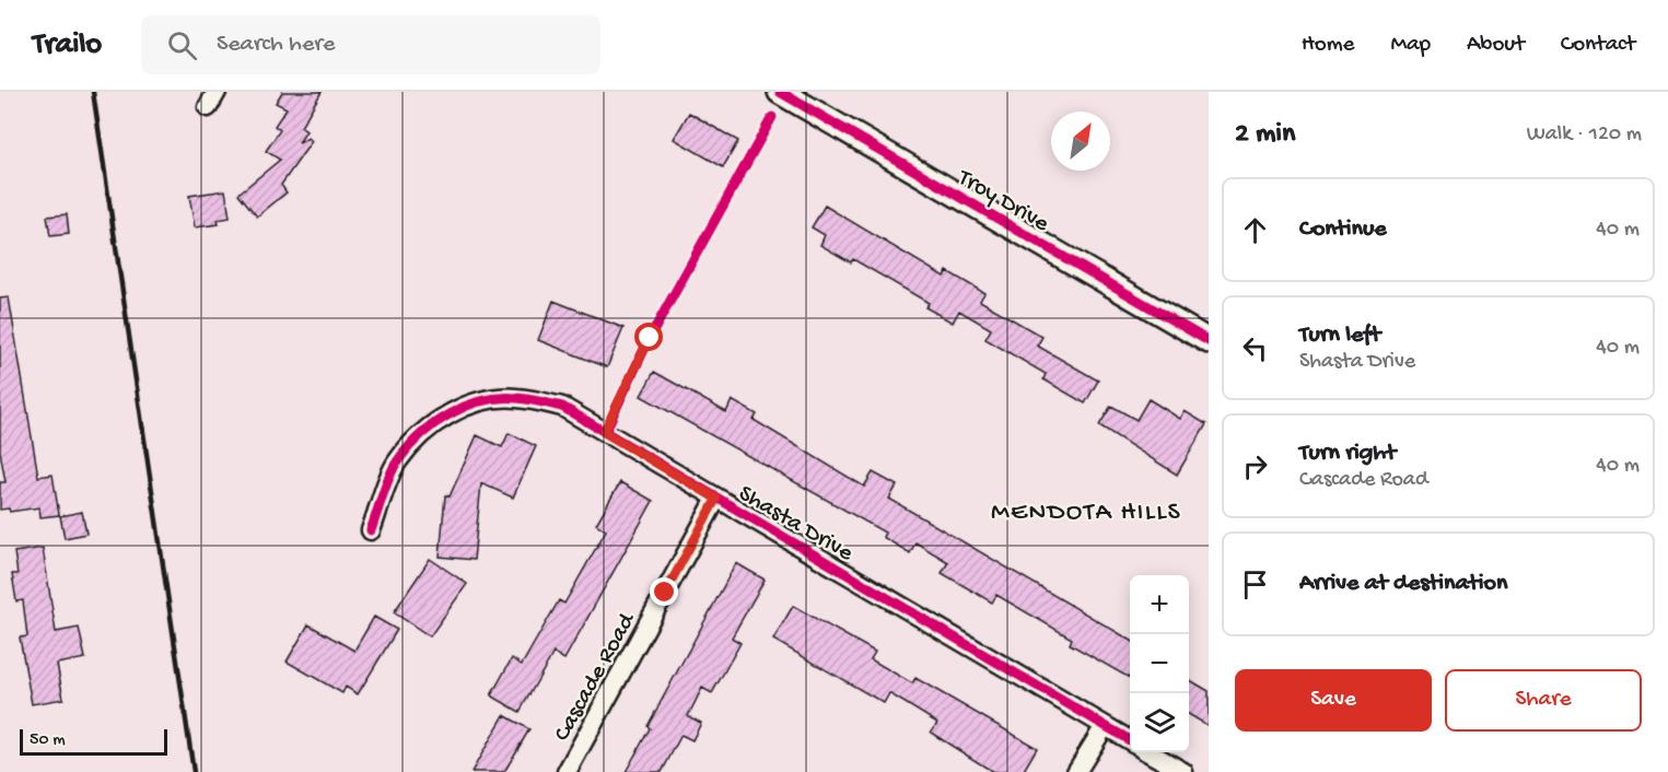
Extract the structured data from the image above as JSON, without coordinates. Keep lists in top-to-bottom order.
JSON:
{
  "streets": {
    "street": ["Troy Drive", "Shasta Drive", "Cascade Road"]
  },
  "crossings": [
    ["Shasta Drive", "Cascade Road"]
  ],
  "districts": ["MENDOTA HILLS"],
  "scale_bar": "50 m",
  "north": "top right",
  "page": {
    "header": "Trailo",
    "search": "Search here",
    "nav": [
      "Home",
      "Map",
      "About",
      "Contact"
    ],
    "heading": ["2 min", "Walk · 120 m"],
    "list": [
      ["Continue", "40 m"],
      ["Turn left", "Shasta Drive", "40 m"],
      ["Turn right", "Cascade Road", "40 m"],
      "Arrive at destination"
    ],
    "map_buttons": ["+", "−"],
    "buttons": ["Save", "Share"],
    "scale": "50 m"
  }
}
